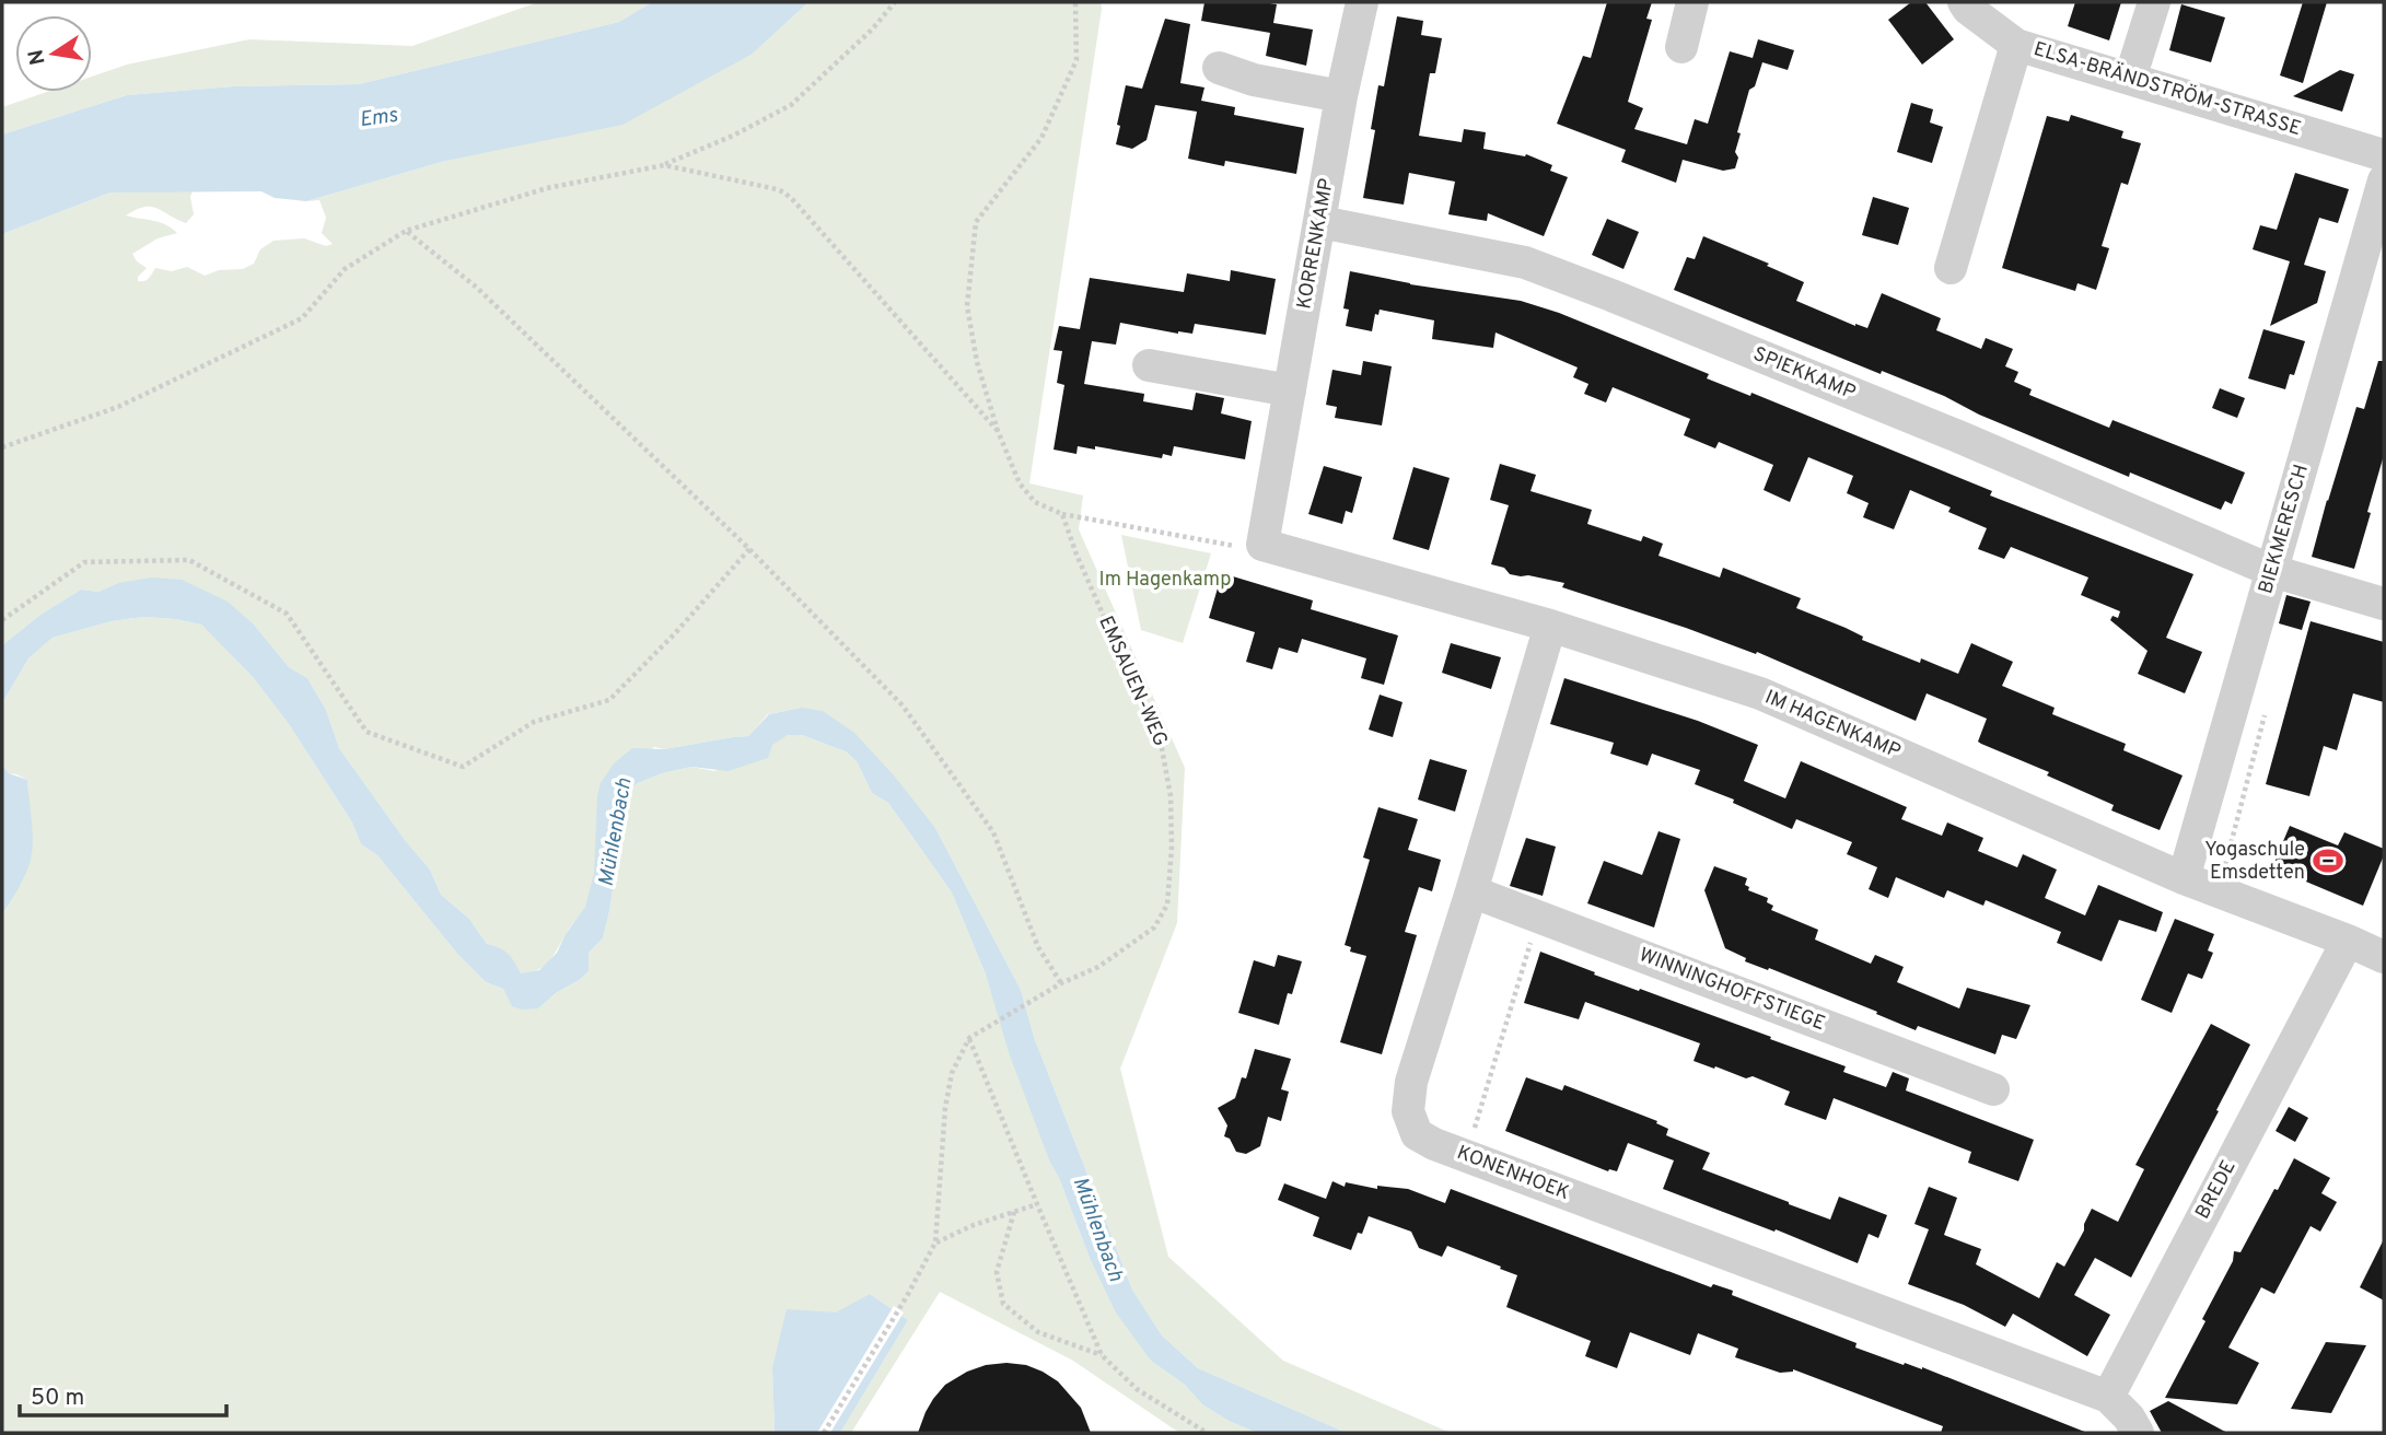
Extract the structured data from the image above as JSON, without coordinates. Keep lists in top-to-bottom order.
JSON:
{
  "streets": {
    "street": [
      "ELSA-BRÄNDSTRÖM-STRASSE",
      "KORRENKAMP",
      "SPIEKKAMP",
      "BIEKMERESCH",
      "IM HAGENKAMP",
      "WINNINGHOFFSTIEGE",
      "KONENHOEK",
      "BREDE"
    ],
    "path": ["EMSAUEN-WEG"]
  },
  "crossings": [
    ["KORRENKAMP", "SPIEKKAMP"],
    ["KORRENKAMP", "IM HAGENKAMP"],
    ["SPIEKKAMP", "BIEKMERESCH"],
    ["BIEKMERESCH", "IM HAGENKAMP"],
    ["IM HAGENKAMP", "KONENHOEK"],
    ["IM HAGENKAMP", "BREDE"],
    ["WINNINGHOFFSTIEGE", "KONENHOEK"],
    ["KONENHOEK", "BREDE"]
  ],
  "water": ["Ems", "Mühlenbach"],
  "parks": ["Im Hagenkamp"],
  "places": {
    "sports": ["Yogaschule Emsdetten"]
  },
  "scale_bar": "50 m",
  "north": "left"
}
